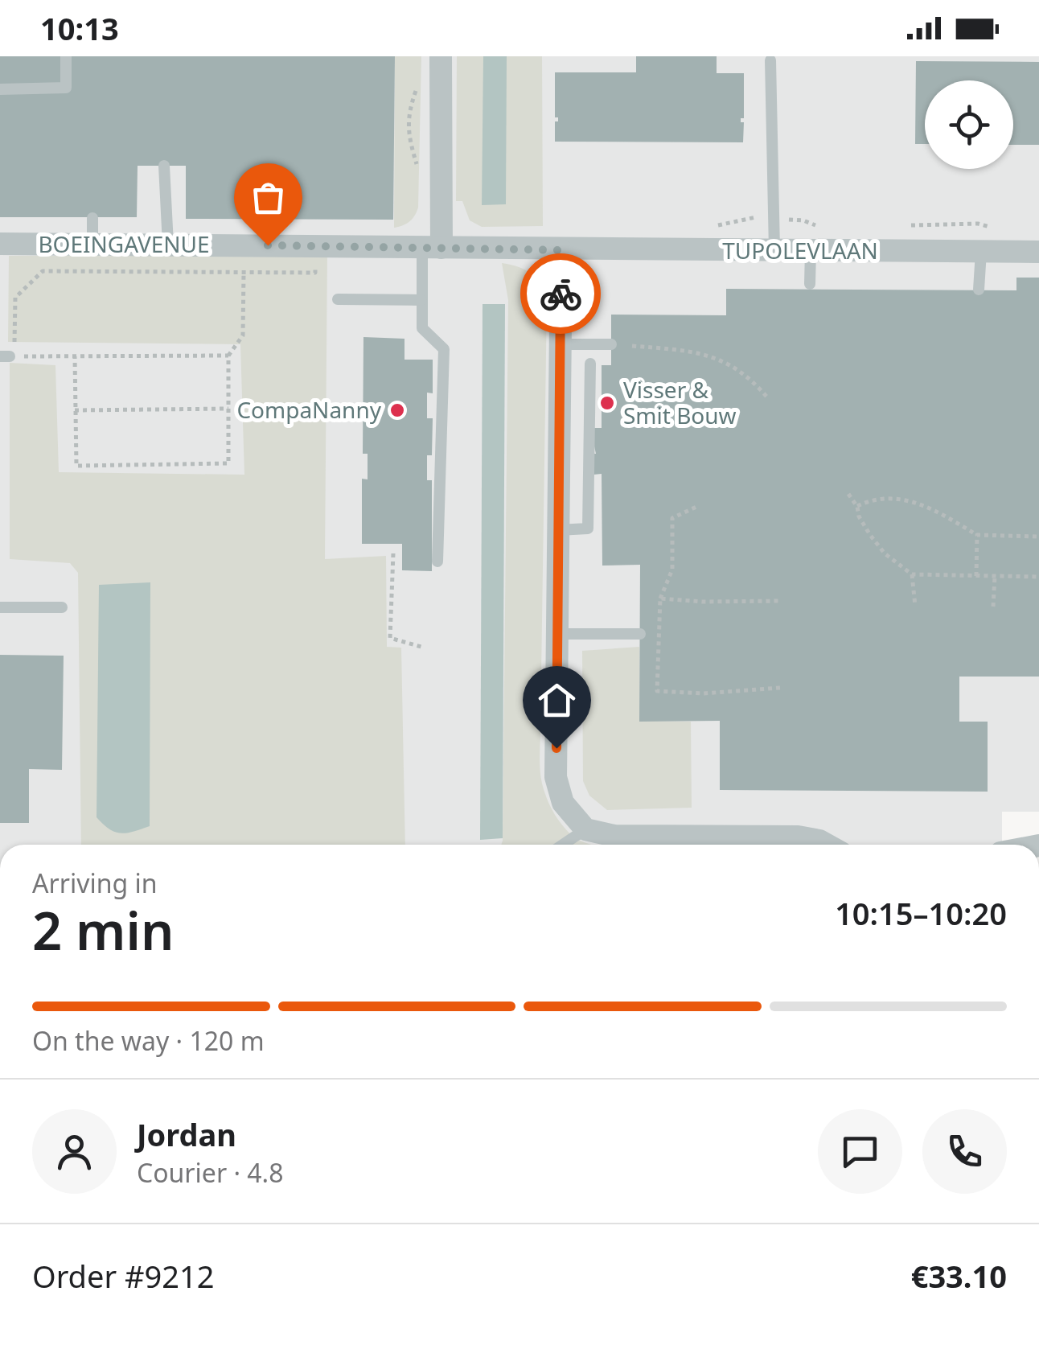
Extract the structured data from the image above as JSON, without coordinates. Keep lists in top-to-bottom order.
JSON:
{
  "streets": {
    "street": ["BOEINGAVENUE", "TUPOLEVLAAN"]
  },
  "crossings": [
    ["BOEINGAVENUE", "TUPOLEVLAAN"]
  ],
  "places": ["Visser & Smit Bouw", "CompaNanny"],
  "page": {
    "status": "10:13",
    "heading": ["2 min", "Arriving in", "10:15–10:20"],
    "panel": [
      "Jordan",
      "Courier · 4.8",
      "Order #9212",
      "€33.10"
    ],
    "bar": "On the way · 120 m"
  }
}
